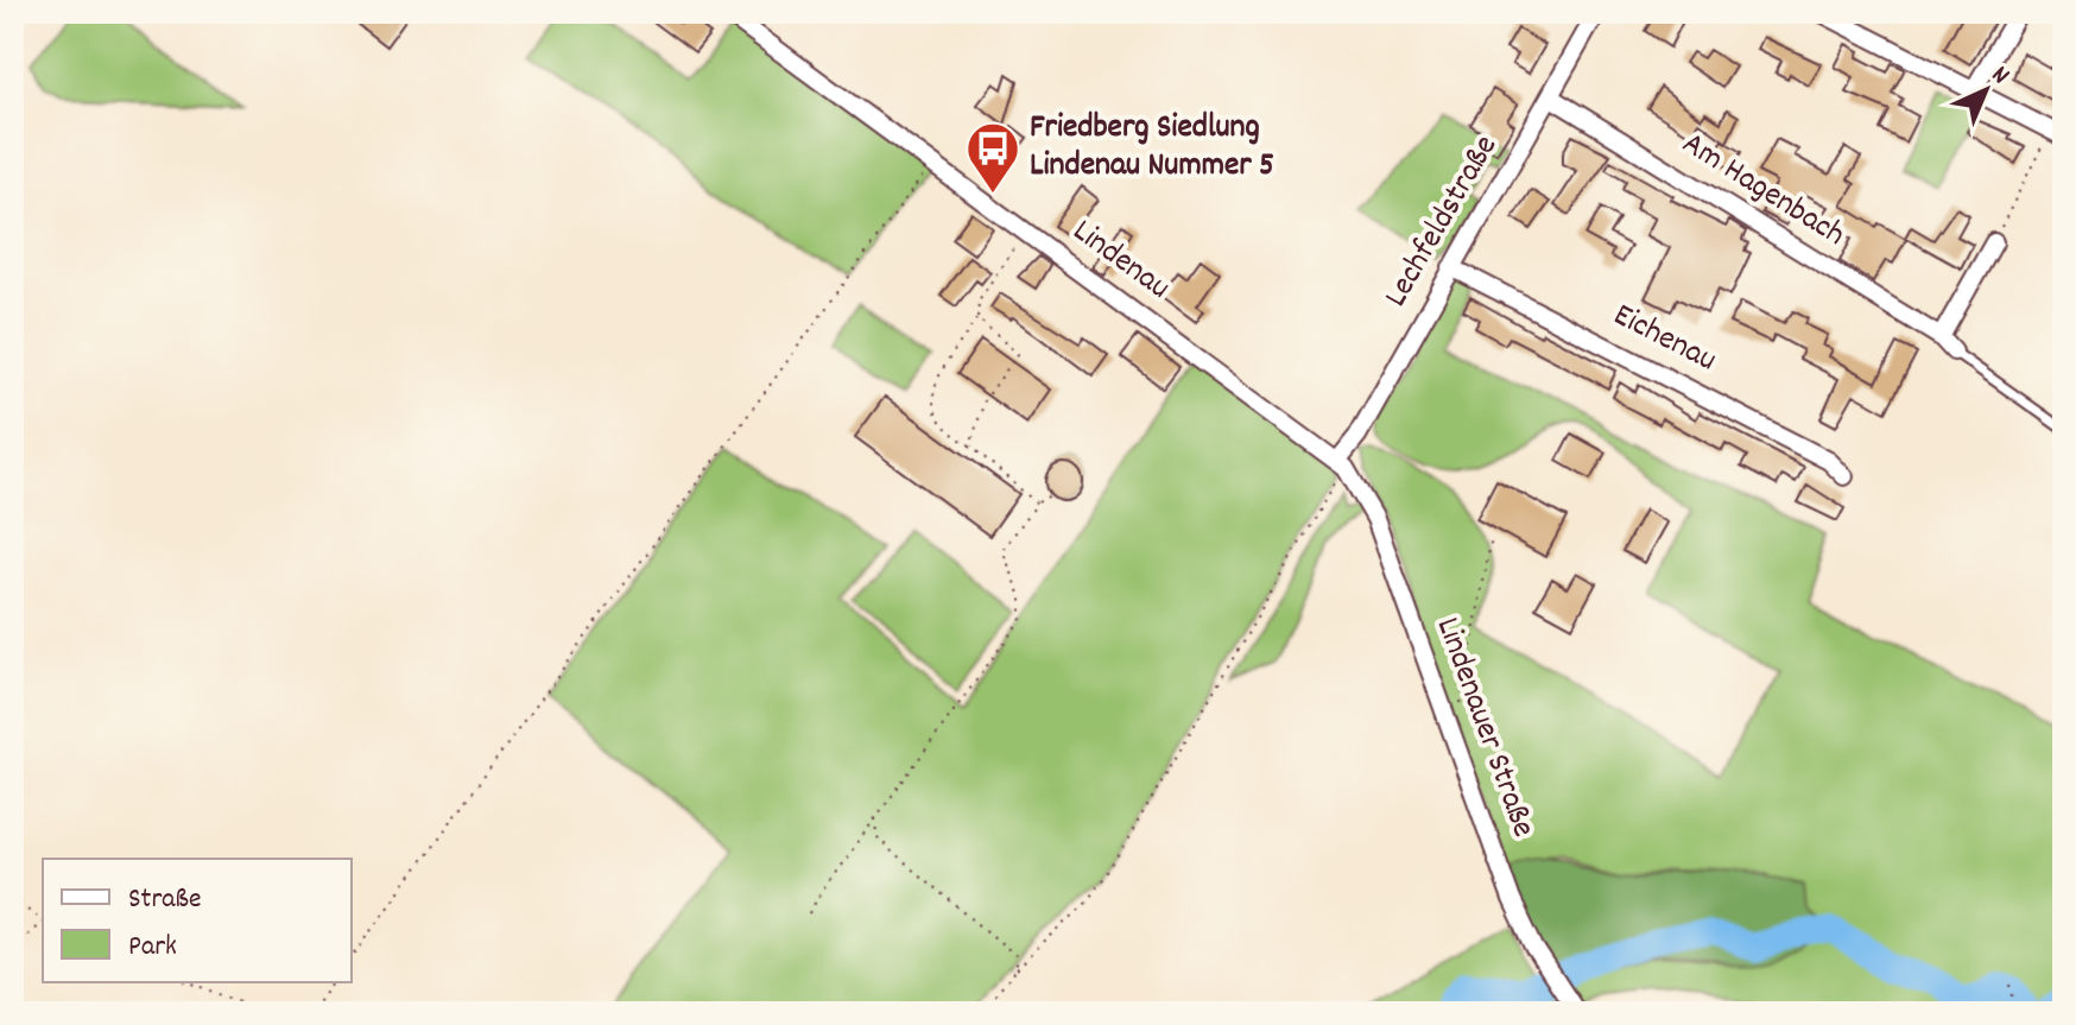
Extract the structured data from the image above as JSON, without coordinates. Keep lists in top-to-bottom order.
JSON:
{
  "streets": {
    "street": [
      "Am Hagenbach",
      "Lechfeldstraße",
      "Lindenau",
      "Eichenau",
      "Lindenauer Straße"
    ]
  },
  "crossings": [
    ["Am Hagenbach", "Lechfeldstraße"],
    ["Lechfeldstraße", "Lindenau"],
    ["Lechfeldstraße", "Eichenau"],
    ["Lechfeldstraße", "Lindenauer Straße"],
    ["Lindenau", "Lindenauer Straße"]
  ],
  "places": {
    "bus stop": ["Friedberg Siedlung Lindenau Nummer 5"]
  },
  "legend": ["Straße", "Park"],
  "north": "top right"
}
